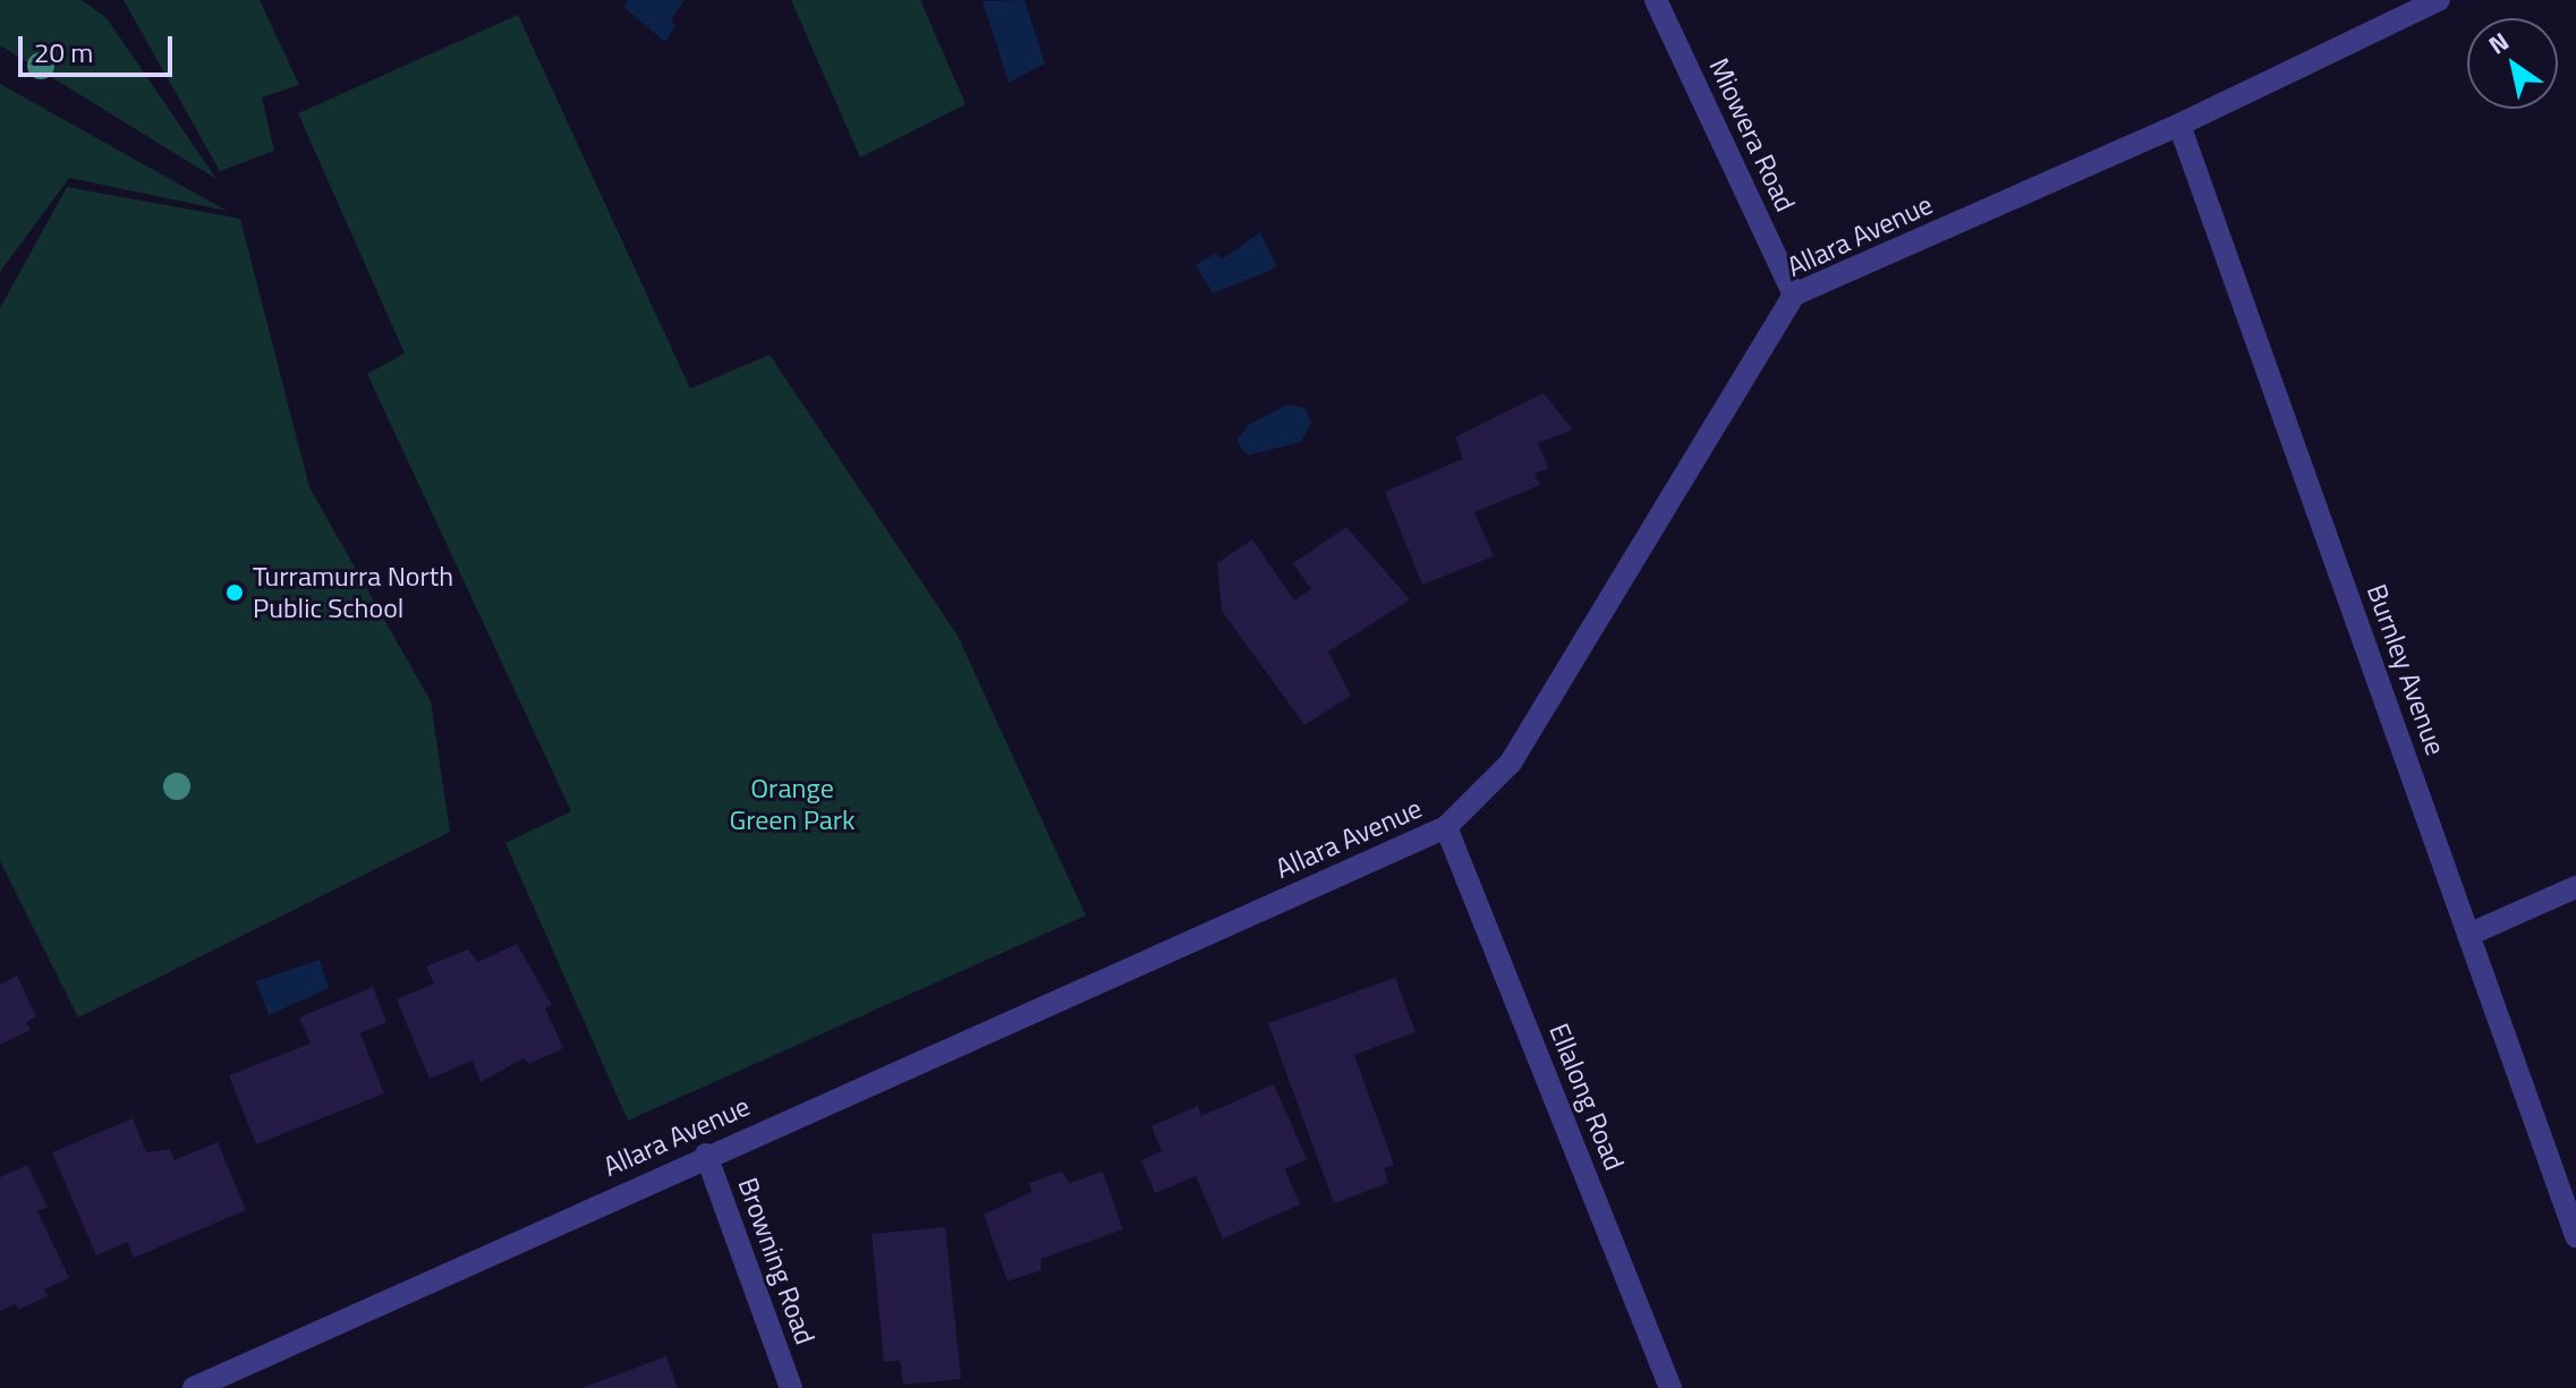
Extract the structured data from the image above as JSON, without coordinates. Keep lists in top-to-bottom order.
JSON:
{
  "streets": {
    "street": [
      "Miowera Road",
      "Allara Avenue",
      "Burnley Avenue",
      "Ellalong Road",
      "Browning Road"
    ]
  },
  "crossings": [
    ["Miowera Road", "Allara Avenue"],
    ["Allara Avenue", "Burnley Avenue"],
    ["Allara Avenue", "Ellalong Road"],
    ["Allara Avenue", "Browning Road"]
  ],
  "parks": ["Orange Green Park"],
  "places": ["Turramurra North Public School"],
  "scale_bar": "20 m",
  "north": "top left"
}
